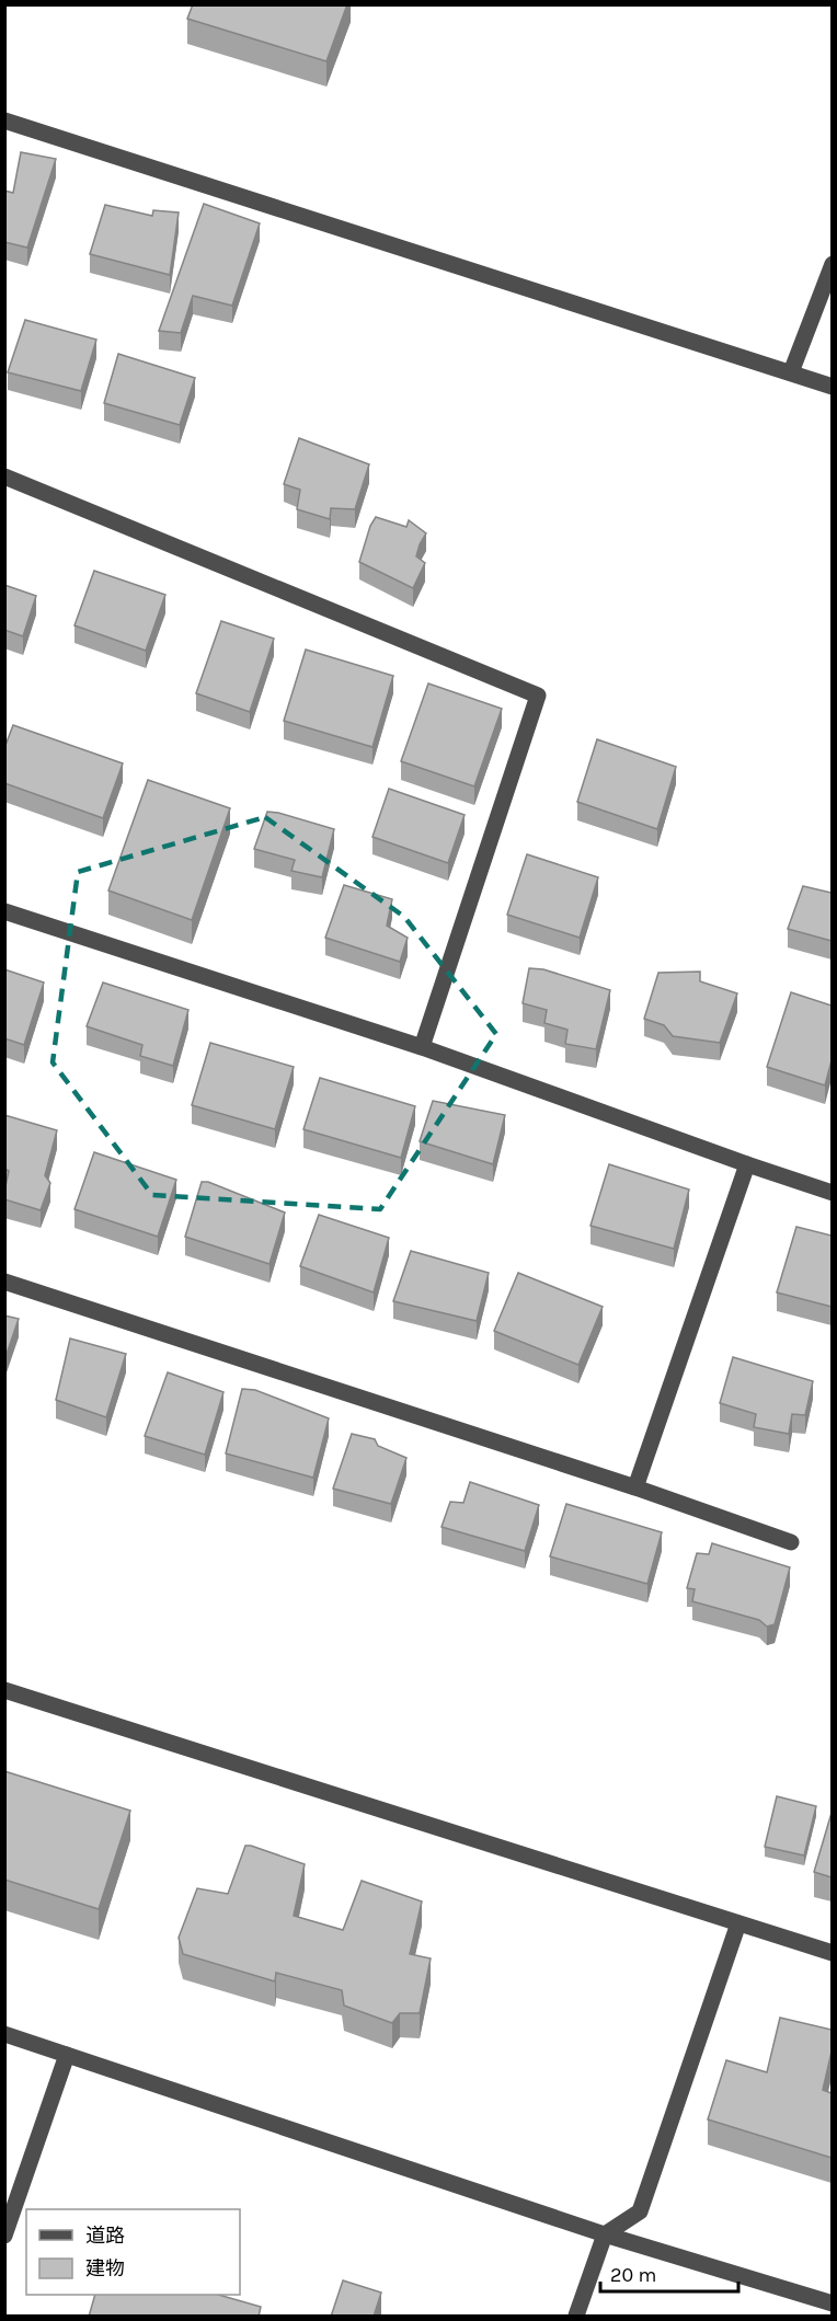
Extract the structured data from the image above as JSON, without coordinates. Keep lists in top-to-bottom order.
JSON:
{
  "legend": ["道路", "建物"],
  "scale_bar": "20 m"
}
